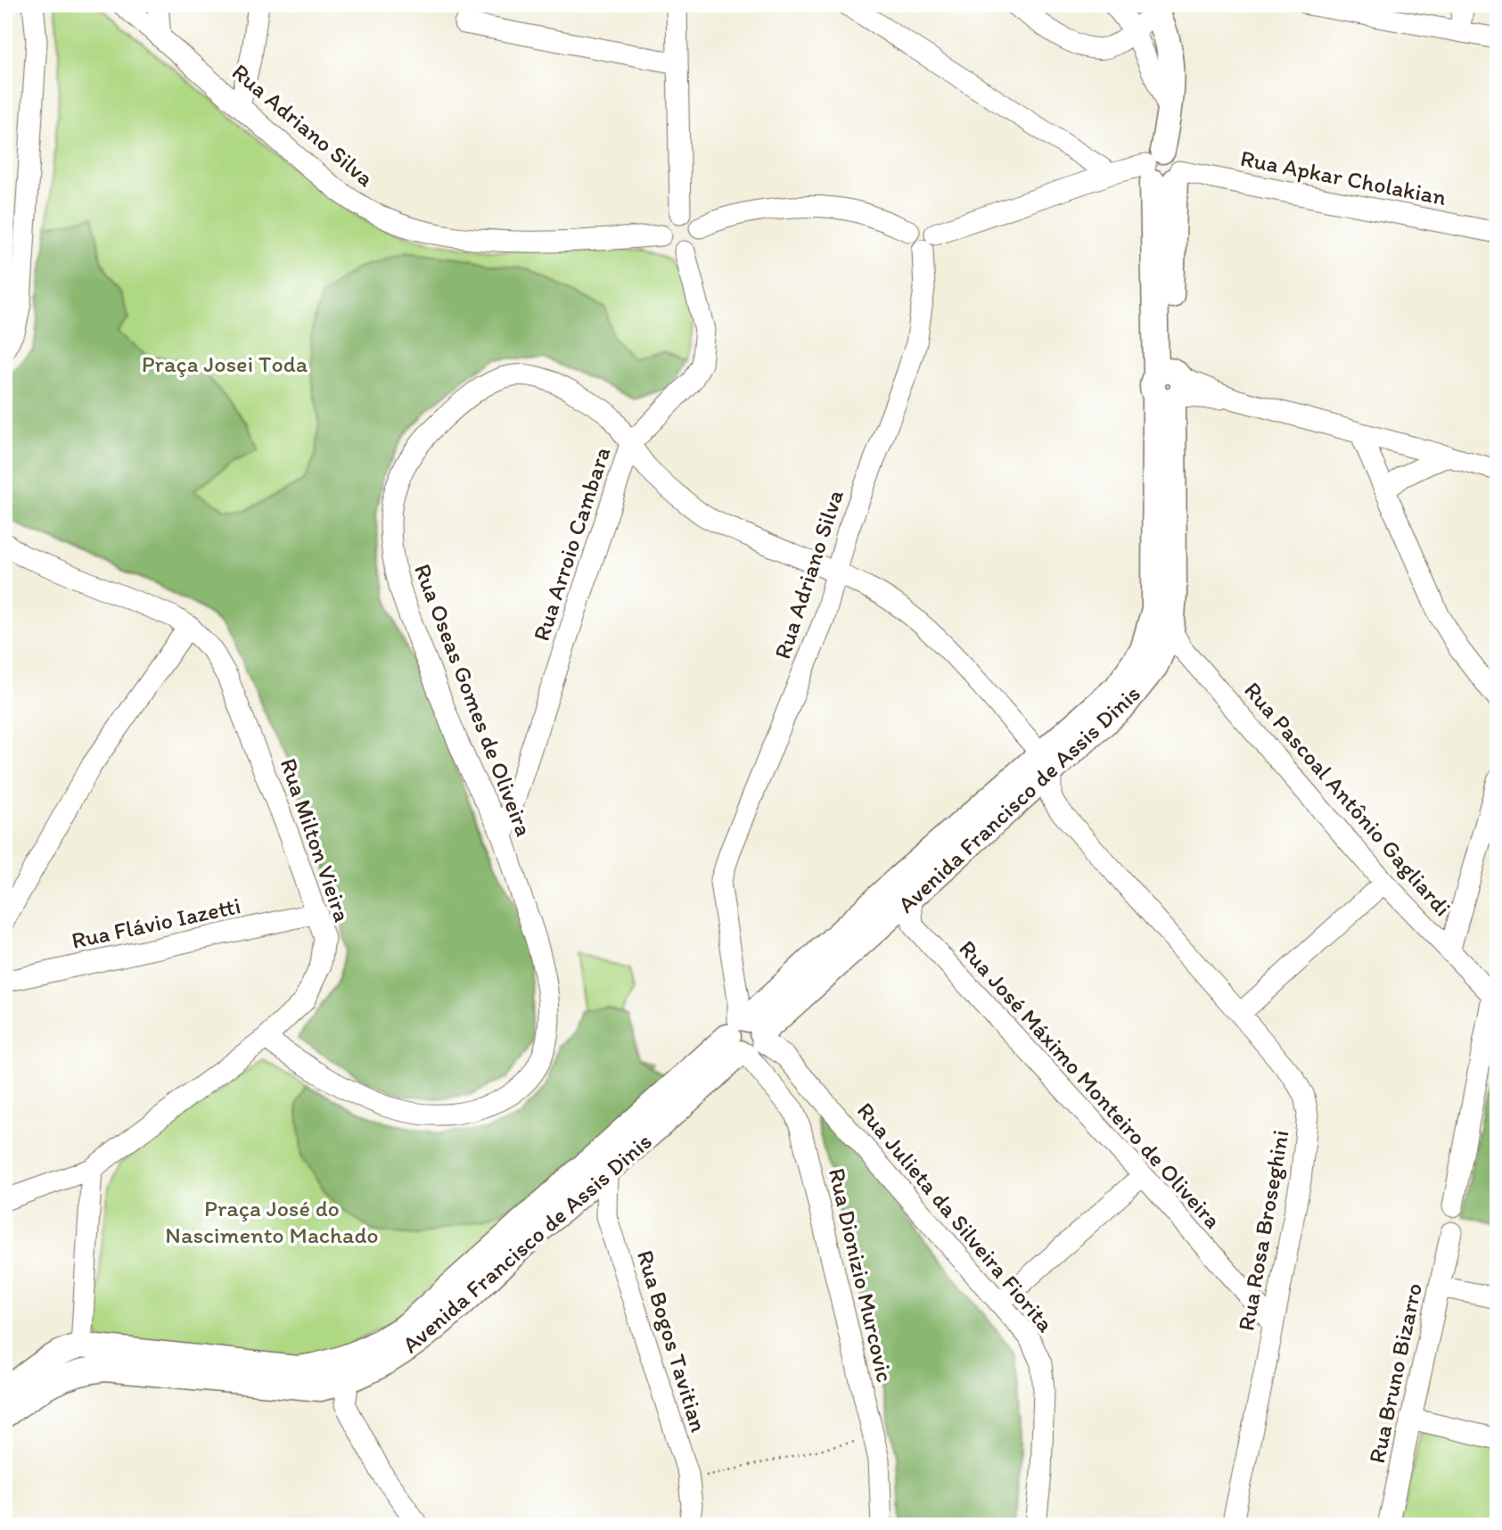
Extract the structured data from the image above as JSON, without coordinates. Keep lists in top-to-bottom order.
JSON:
{
  "streets": {
    "main road": ["Avenida Francisco de Assis Dinis"],
    "street": [
      "Rua Adriano Silva",
      "Rua Apkar Cholakian",
      "Rua Arroio Cambara",
      "Rua Oseas Gomes de Oliveira",
      "Rua Pascoal Antônio Gagliardi",
      "Rua Milton Vieira",
      "Rua Flávio Iazetti",
      "Rua José Máximo Monteiro de Oliveira",
      "Rua Julieta da Silveira Fiorita",
      "Rua Rosa Broseghini",
      "Rua Dionizio Murcovic",
      "Rua Bogos Tavitian",
      "Rua Bruno Bizarro"
    ]
  },
  "crossings": [
    ["Rua Adriano Silva", "Rua Arroio Cambara"],
    ["Rua Adriano Silva", "Rua Oseas Gomes de Oliveira"],
    ["Rua Adriano Silva", "Avenida Francisco de Assis Dinis"],
    ["Rua Adriano Silva", "Rua Julieta da Silveira Fiorita"],
    ["Rua Adriano Silva", "Rua Dionizio Murcovic"],
    ["Rua Apkar Cholakian", "Avenida Francisco de Assis Dinis"],
    ["Rua Arroio Cambara", "Rua Oseas Gomes de Oliveira"],
    ["Rua Oseas Gomes de Oliveira", "Avenida Francisco de Assis Dinis"],
    ["Rua Oseas Gomes de Oliveira", "Rua Milton Vieira"],
    ["Rua Oseas Gomes de Oliveira", "Rua Rosa Broseghini"],
    ["Avenida Francisco de Assis Dinis", "Rua Pascoal Antônio Gagliardi"],
    ["Avenida Francisco de Assis Dinis", "Rua José Máximo Monteiro de Oliveira"],
    ["Avenida Francisco de Assis Dinis", "Rua Julieta da Silveira Fiorita"],
    ["Avenida Francisco de Assis Dinis", "Rua Rosa Broseghini"],
    ["Avenida Francisco de Assis Dinis", "Rua Dionizio Murcovic"],
    ["Avenida Francisco de Assis Dinis", "Rua Bogos Tavitian"],
    ["Rua Milton Vieira", "Rua Flávio Iazetti"],
    ["Rua José Máximo Monteiro de Oliveira", "Rua Rosa Broseghini"],
    ["Rua Julieta da Silveira Fiorita", "Rua Dionizio Murcovic"]
  ],
  "parks": ["Praça Josei Toda", "Praça José do Nascimento Machado"]
}
